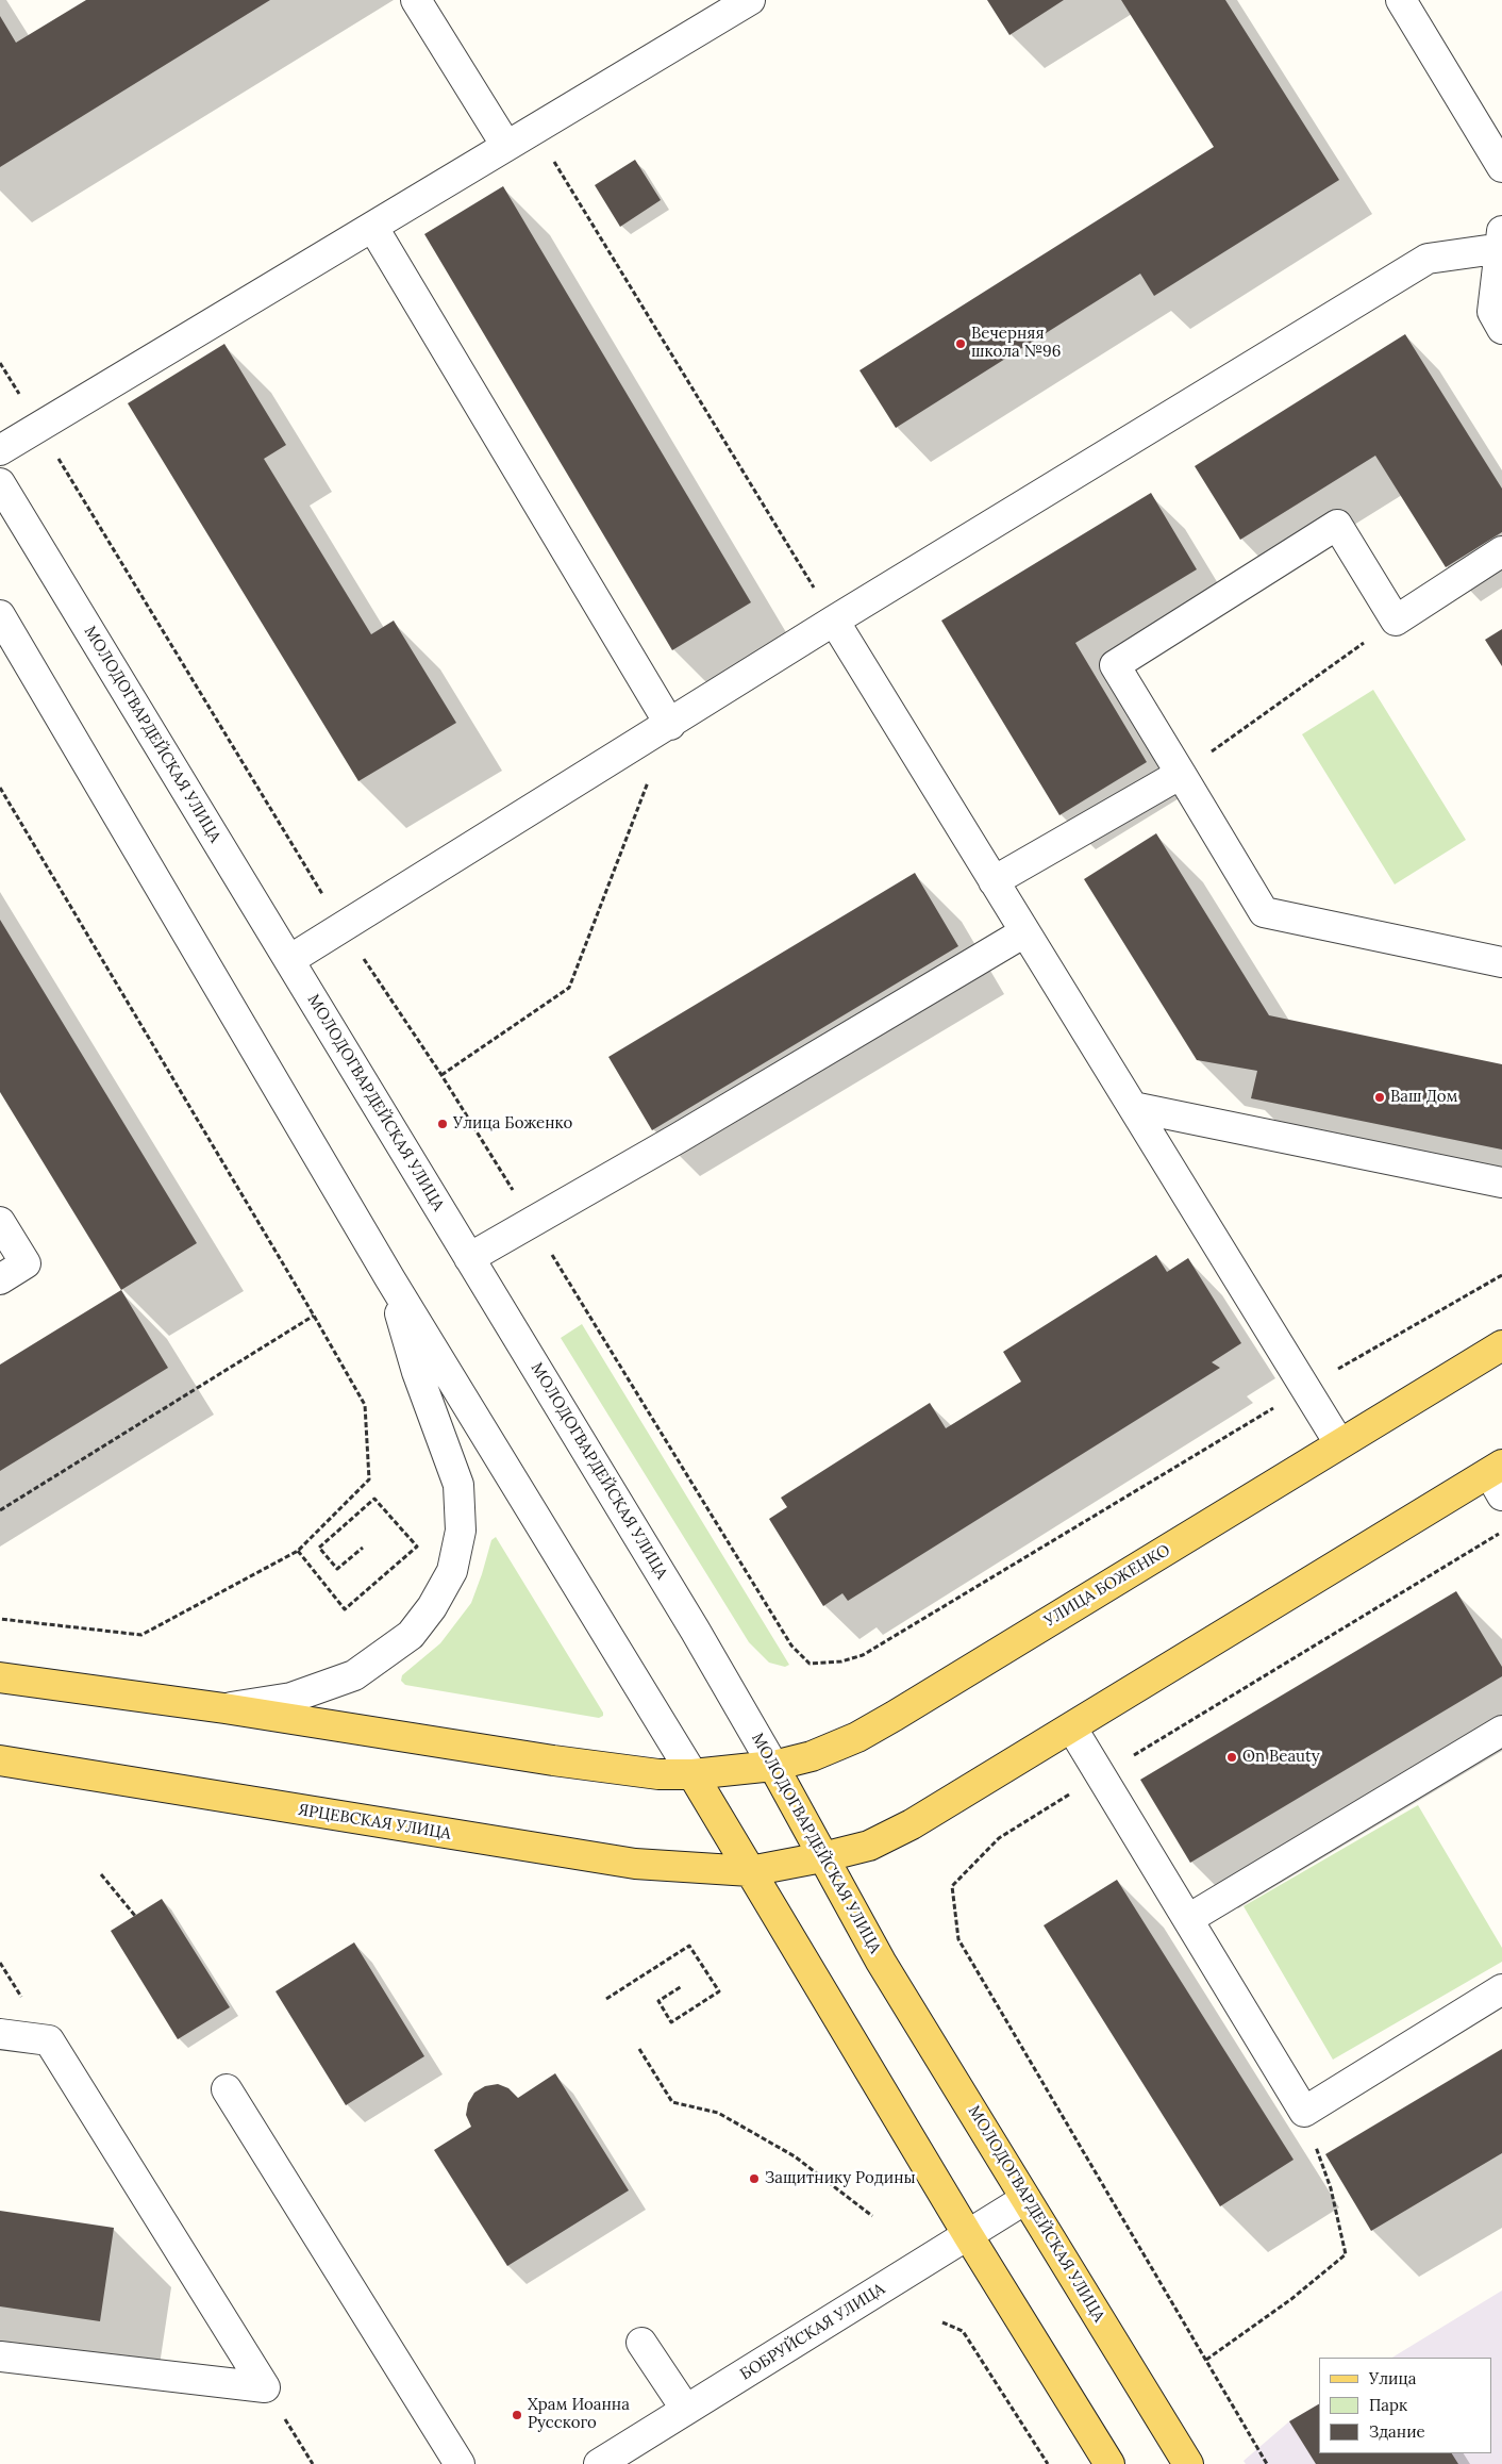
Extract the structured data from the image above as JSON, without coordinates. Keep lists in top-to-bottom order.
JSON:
{
  "streets": {
    "main road": ["МОЛОДОГВАРДЕЙСКАЯ УЛИЦА", "УЛИЦА БОЖЕНКО", "ЯРЦЕВСКАЯ УЛИЦА"],
    "street": ["БОБРУЙСКАЯ УЛИЦА"]
  },
  "crossings": [
    ["МОЛОДОГВАРДЕЙСКАЯ УЛИЦА", "УЛИЦА БОЖЕНКО"],
    ["МОЛОДОГВАРДЕЙСКАЯ УЛИЦА", "БОБРУЙСКАЯ УЛИЦА"]
  ],
  "places": [
    "Вечерняя школа №96",
    "Ваш Дом",
    "Улица Боженко",
    "On Beauty",
    "Защитнику Родины",
    "Храм Иоанна Русского"
  ],
  "legend": ["Улица", "Парк", "Здание"]
}
